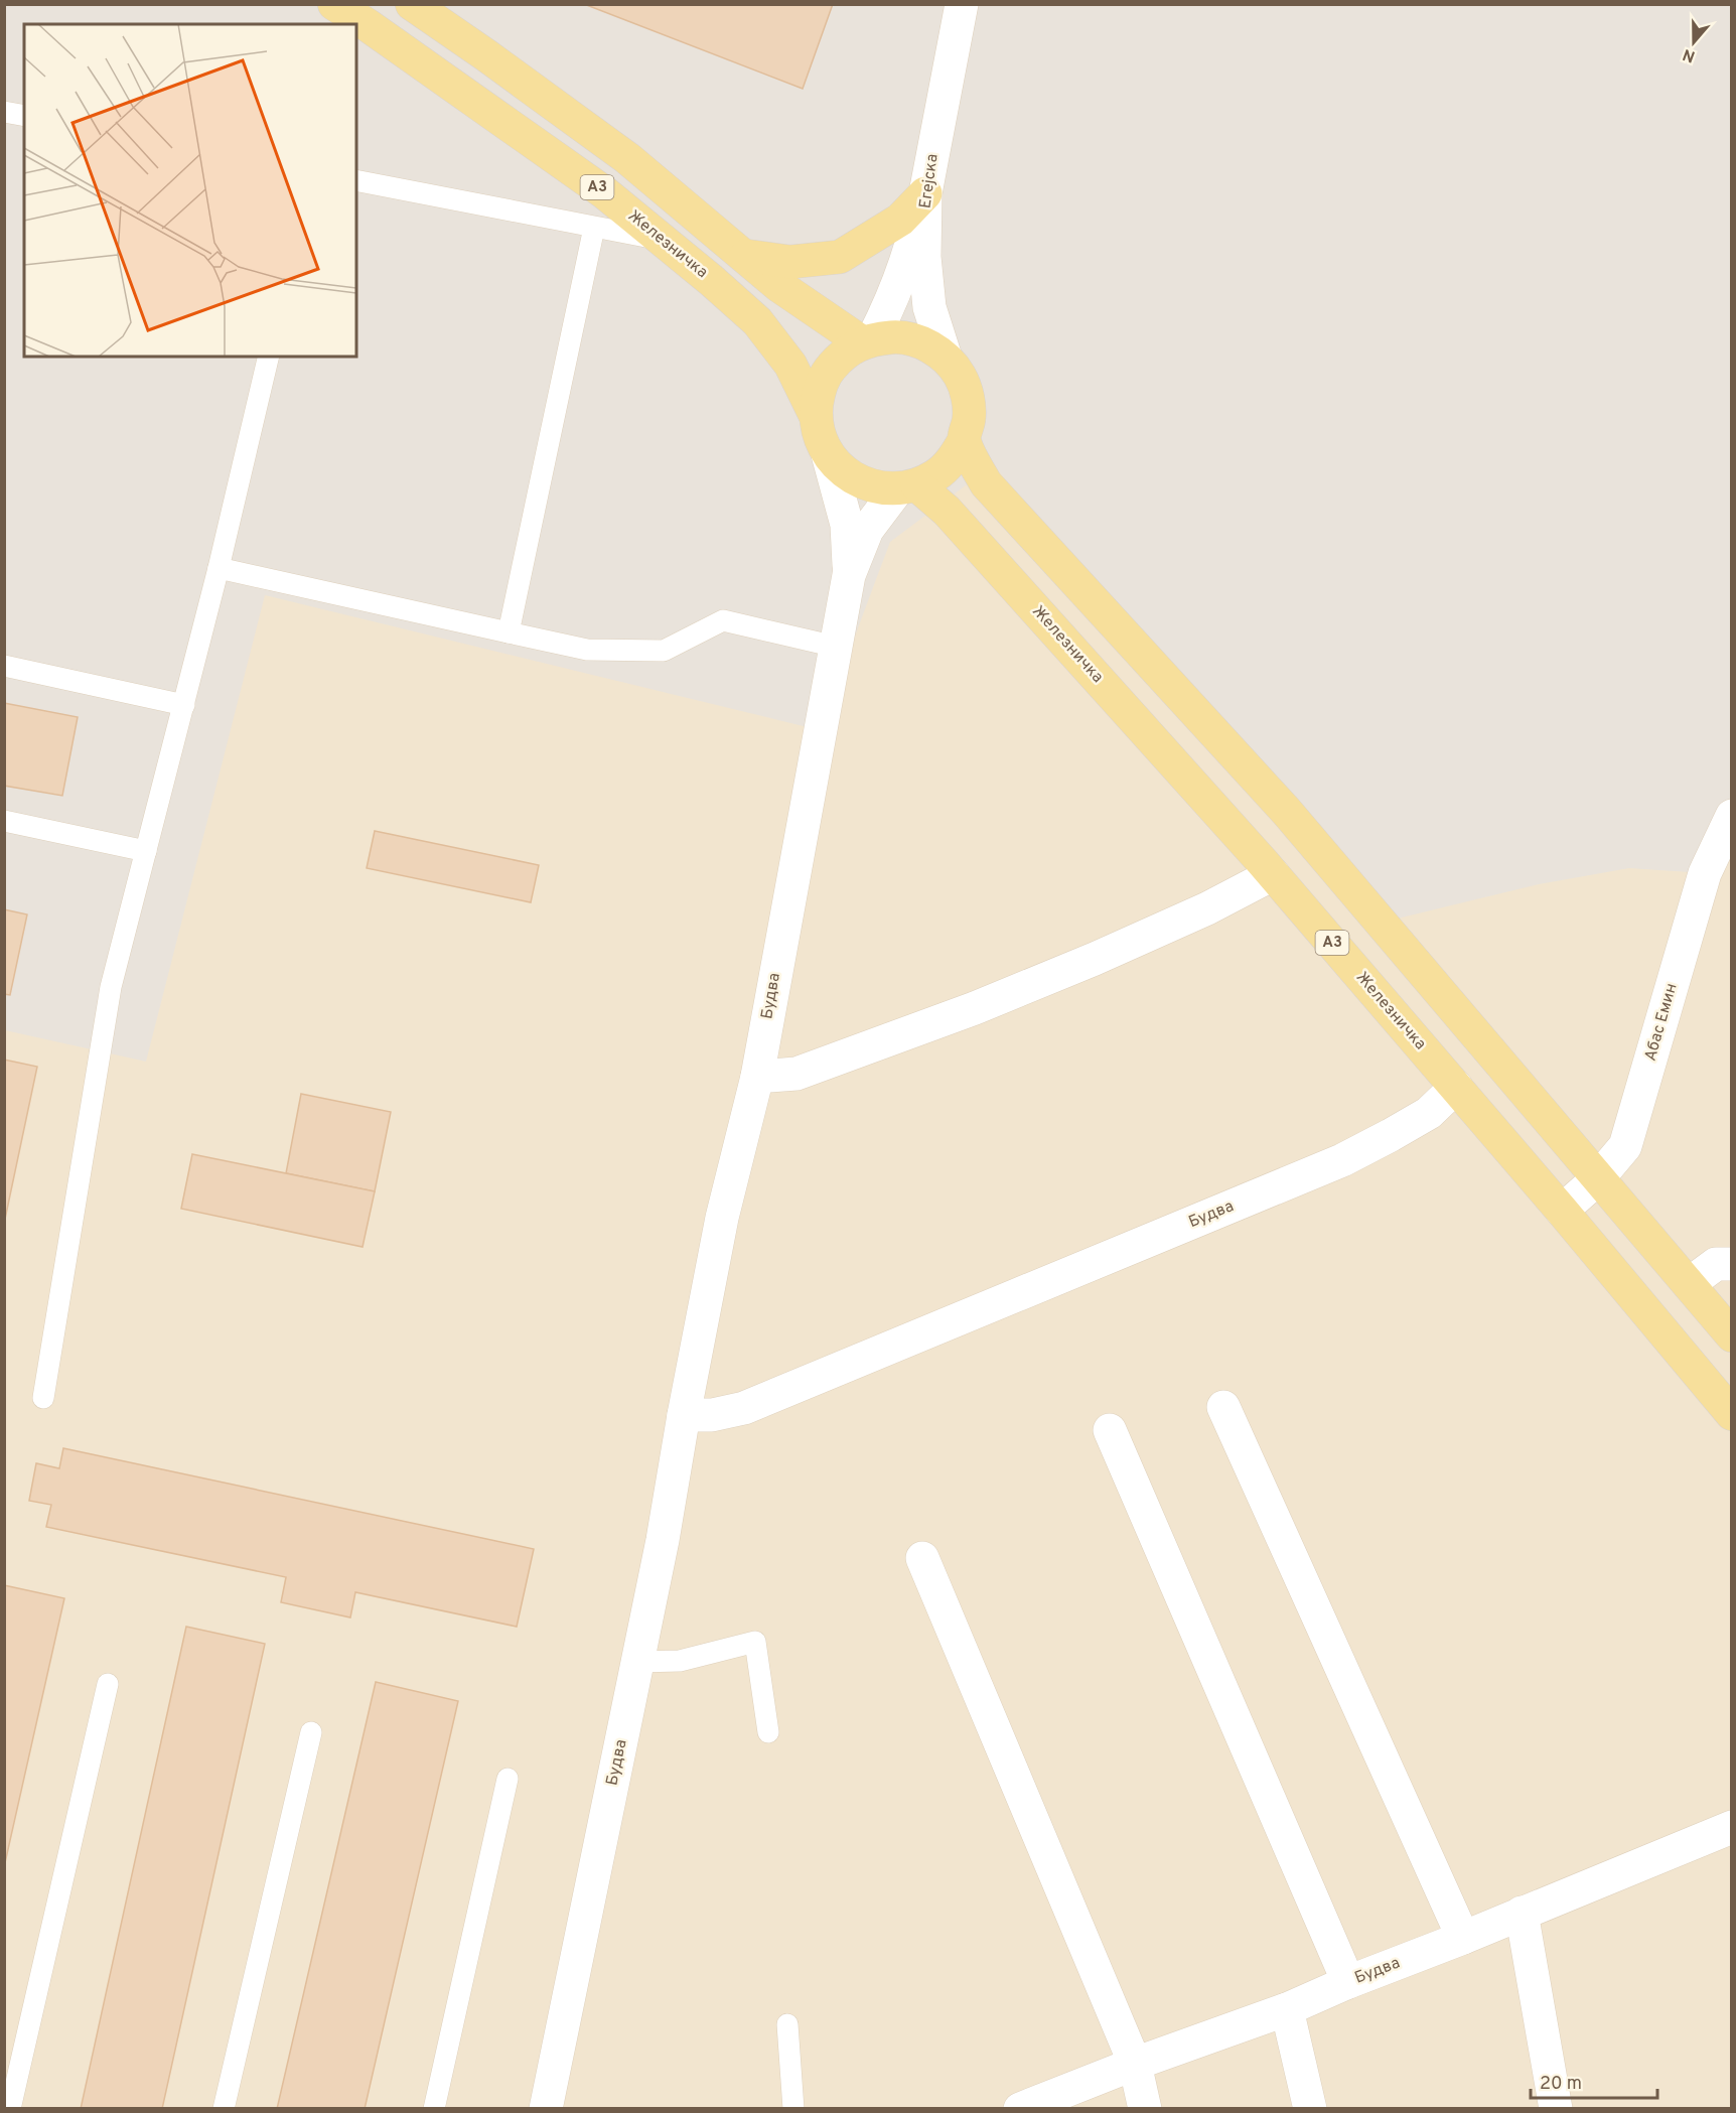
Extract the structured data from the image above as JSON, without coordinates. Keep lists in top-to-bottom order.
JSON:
{
  "streets": {
    "main road": ["A3", "Железничка"],
    "street": ["Егејска", "Будва", "Абас Емин"]
  },
  "crossings": [
    ["Егејска", "A3"],
    ["Егејска", "Железничка"],
    ["A3", "Железничка"],
    ["Железничка", "Будва"],
    ["Железничка", "Абас Емин"]
  ],
  "scale_bar": "20 m",
  "north": "bottom"
}
